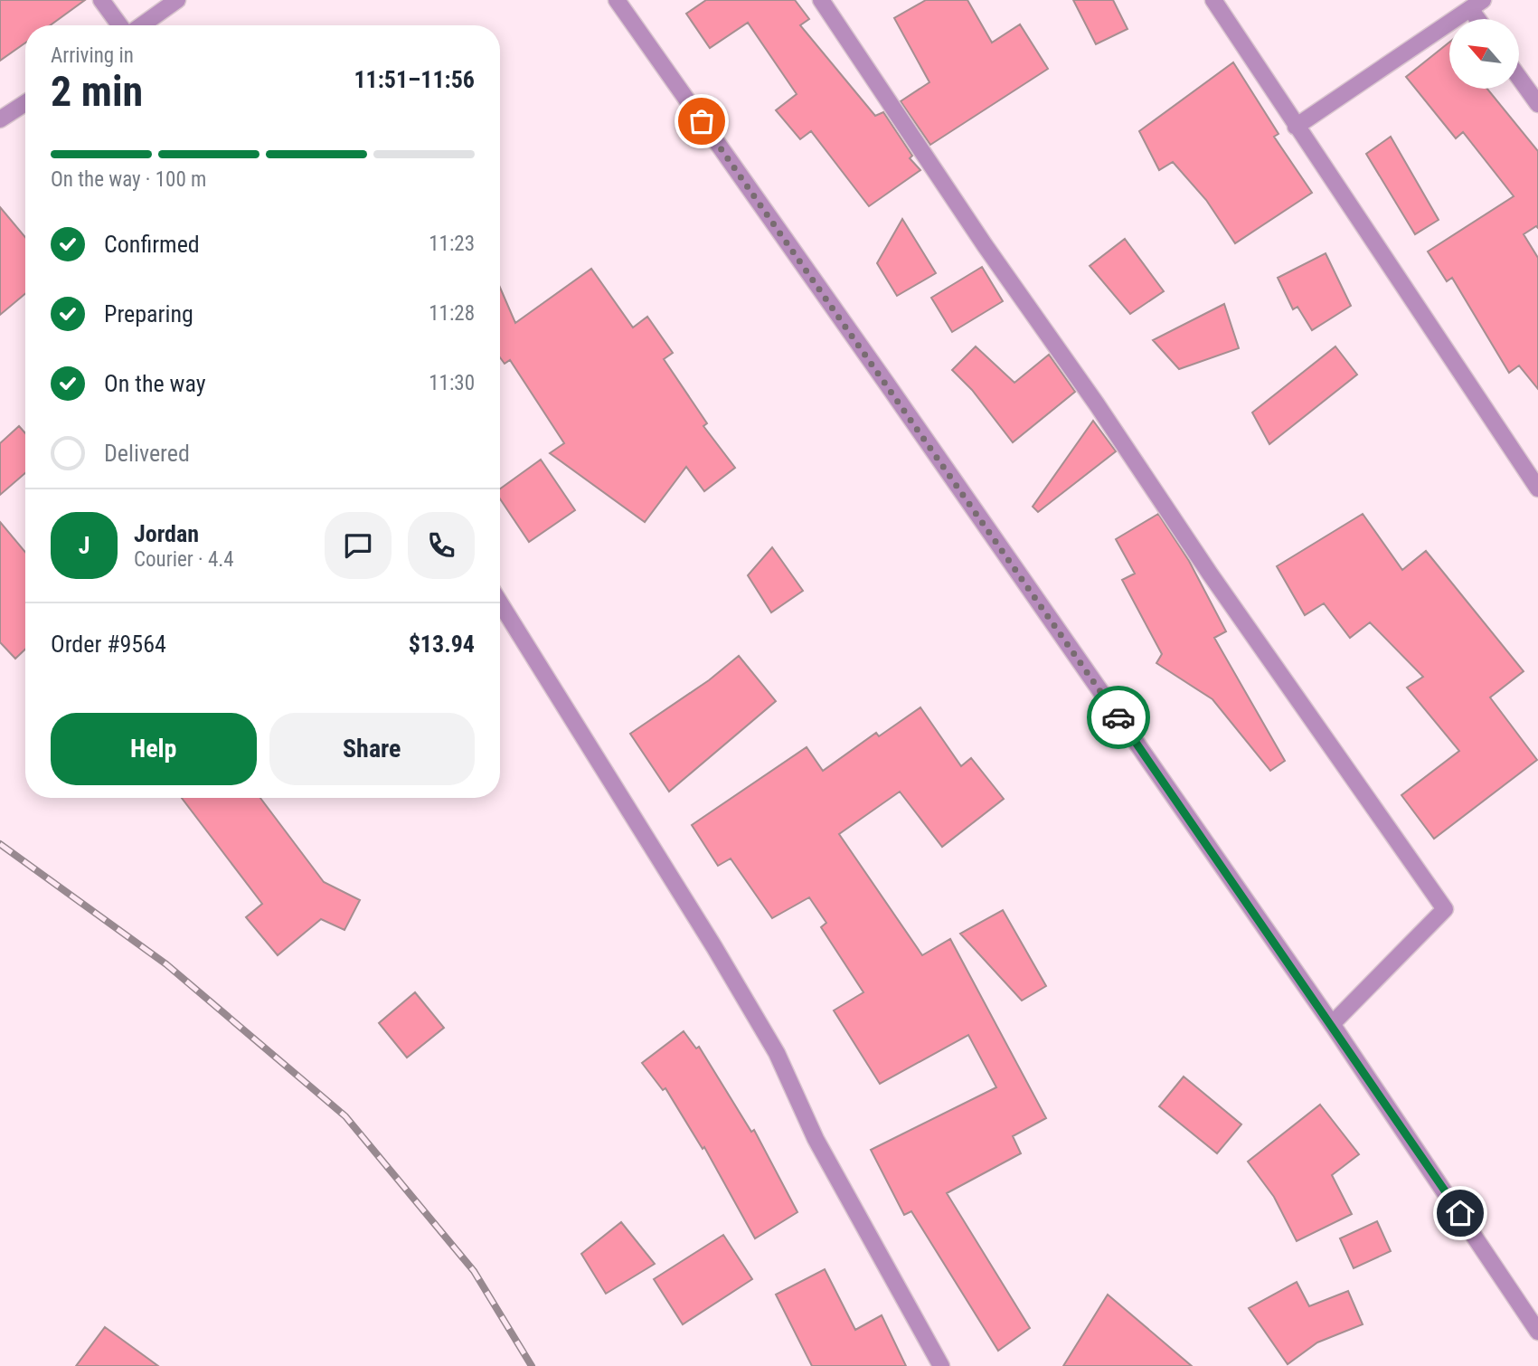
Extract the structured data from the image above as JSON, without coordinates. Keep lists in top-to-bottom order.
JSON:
{
  "north": "top left",
  "page": {
    "heading": ["2 min", "Arriving in", "11:51–11:56"],
    "panel": [
      "Jordan",
      "Courier · 4.4",
      "Order #9564",
      "$13.94"
    ],
    "bar": "On the way · 100 m",
    "list": [
      ["Confirmed", "11:23"],
      ["Preparing", "11:28"],
      ["On the way", "11:30"],
      "Delivered"
    ],
    "round": "J",
    "buttons": ["Help", "Share"]
  }
}
